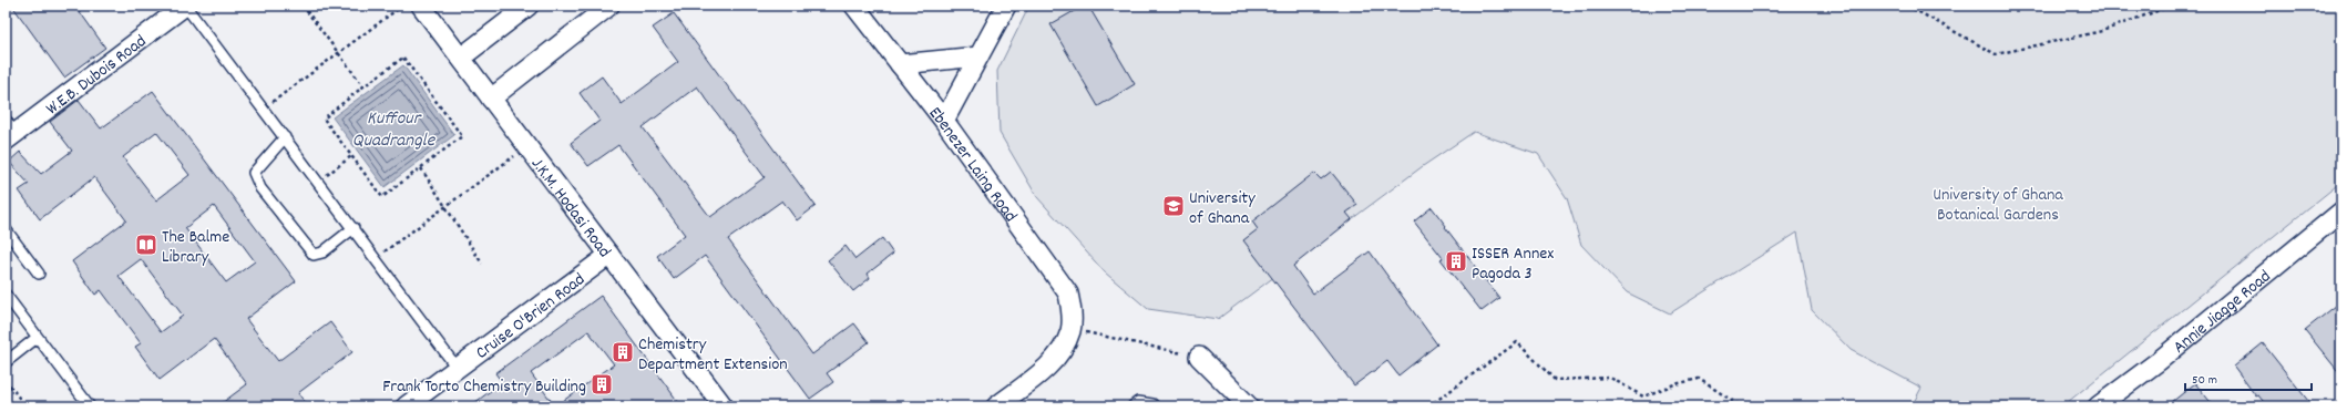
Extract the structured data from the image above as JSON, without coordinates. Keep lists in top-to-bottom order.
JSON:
{
  "streets": {
    "street": [
      "W.E.B. Dubois Road",
      "Ebenezer Laing Road",
      "J.K.M. Hodasi Road",
      "Annie Jiagge Road",
      "Cruise O'Brien Road"
    ]
  },
  "crossings": [
    ["J.K.M. Hodasi Road", "Cruise O'Brien Road"]
  ],
  "water": ["Kuffour Quadrangle"],
  "parks": ["University of Ghana Botanical Gardens"],
  "places": {
    "school or university": ["University of Ghana"],
    "library": ["The Balme Library"],
    "building": ["ISSER Annex Pagoda 3", "Chemistry Department Extension", "Frank Torto Chemistry Building"]
  },
  "scale_bar": "50 m"
}
